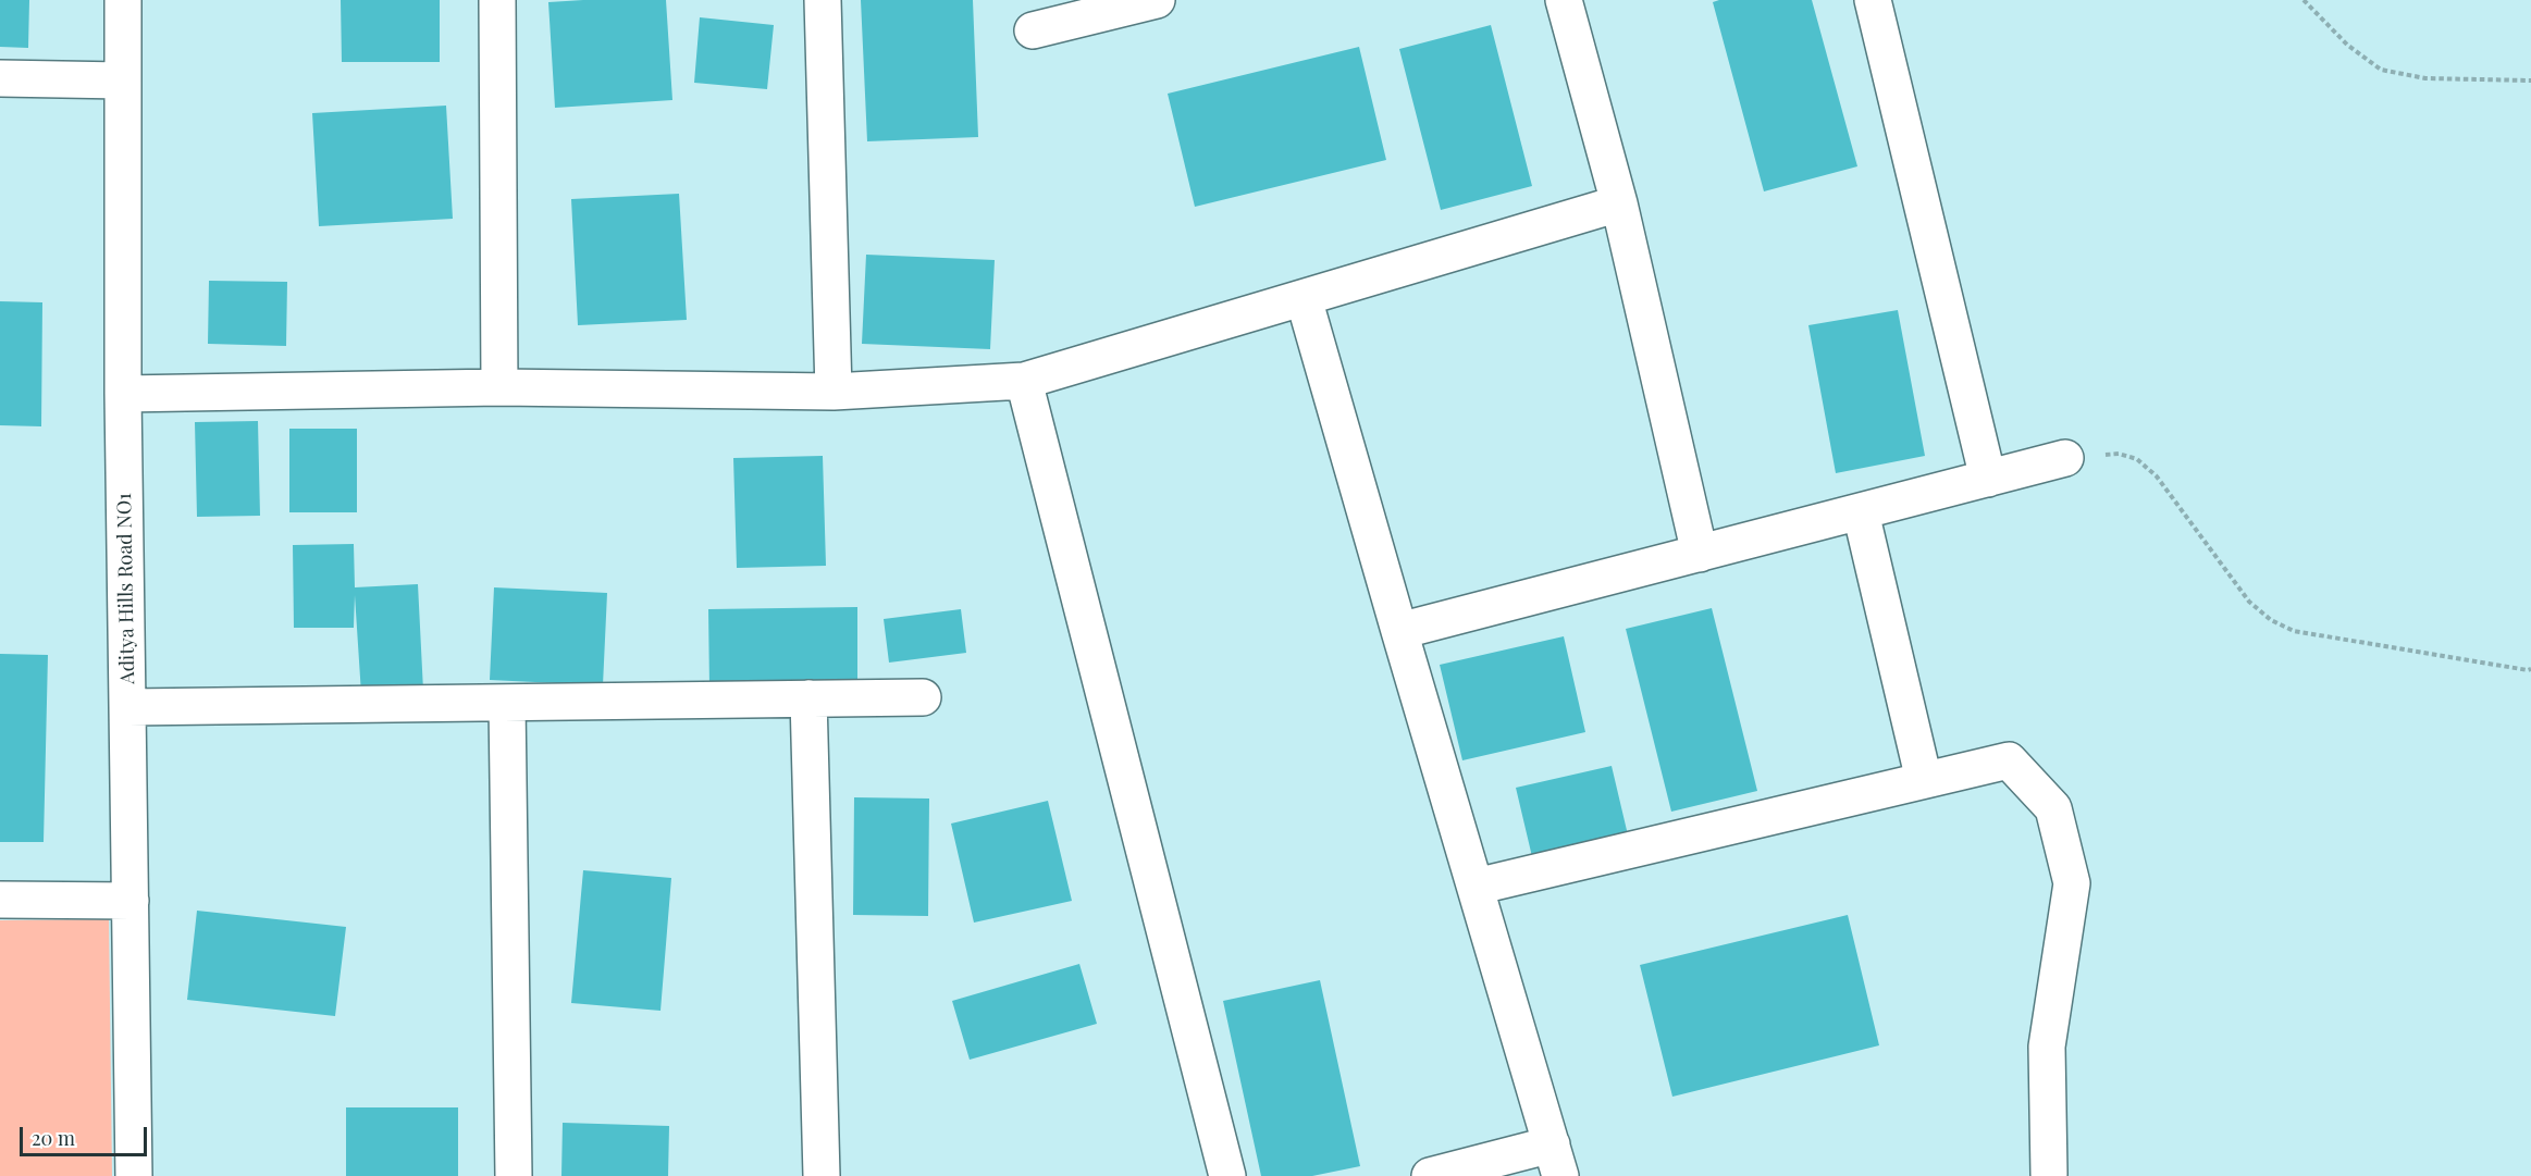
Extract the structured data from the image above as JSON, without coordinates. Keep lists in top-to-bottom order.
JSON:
{
  "streets": {
    "street": ["Aditya Hills Road NO1"]
  },
  "scale_bar": "20 m"
}
